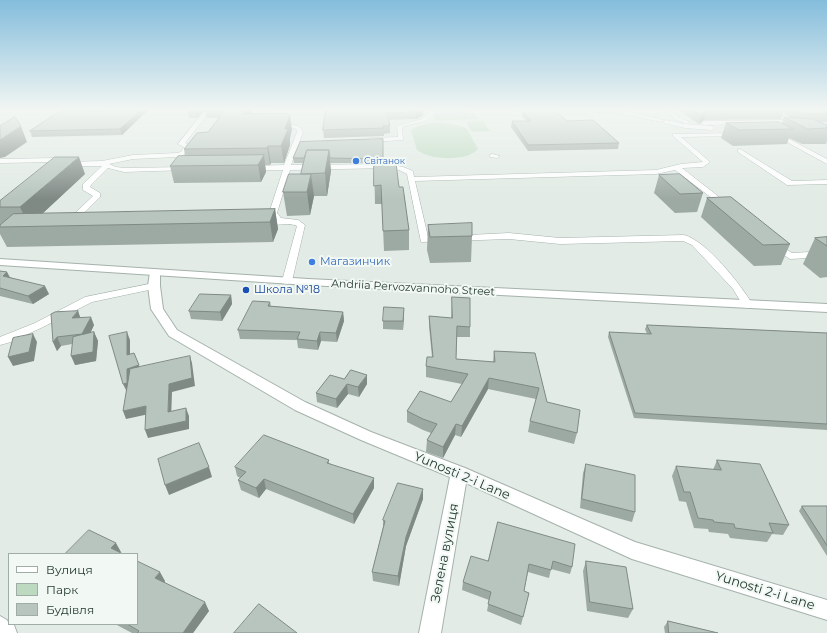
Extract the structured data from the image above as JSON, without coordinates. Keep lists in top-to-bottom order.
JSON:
{
  "streets": {
    "street": ["Andriia Pervozvannoho Street", "Yunosti 2-i Lane", "Зелена вулиця"]
  },
  "crossings": [
    ["Andriia Pervozvannoho Street", "Yunosti 2-i Lane"],
    ["Yunosti 2-i Lane", "Зелена вулиця"]
  ],
  "places": ["Світанок", "Магазинчик", "Школа №18"],
  "legend": ["Вулиця", "Парк", "Будівля"]
}
